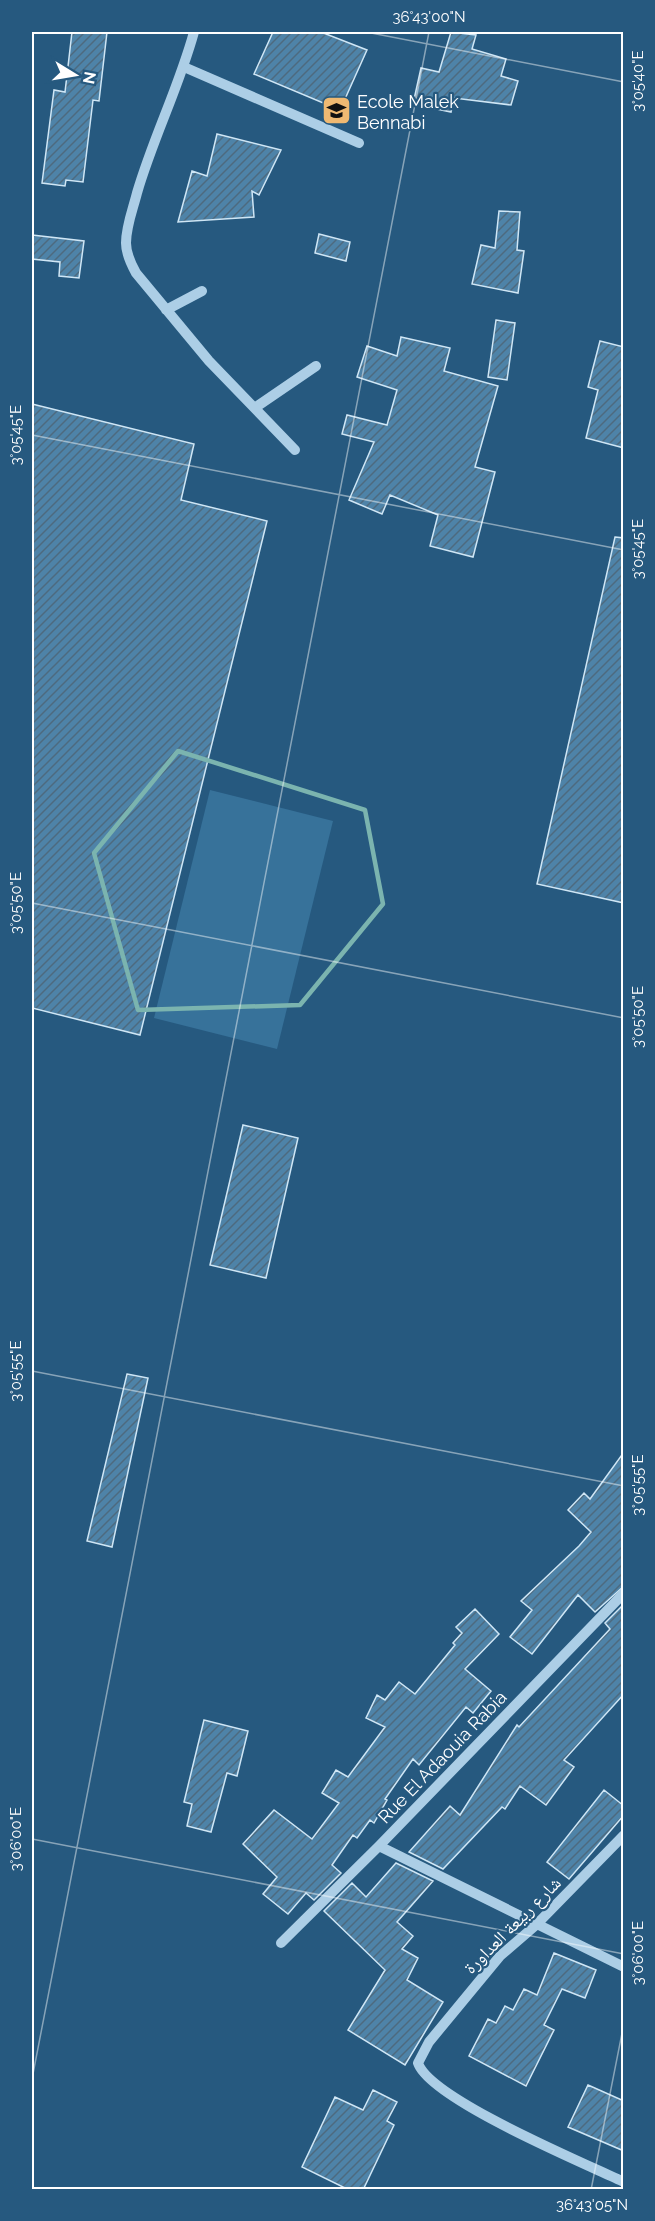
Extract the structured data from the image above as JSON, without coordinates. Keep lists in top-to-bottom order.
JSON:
{
  "streets": {
    "street": ["Rue El Adaouia Rabia", "شارع ربيعة العداورة"]
  },
  "places": {
    "school or university": ["Ecole Malek Bennabi"]
  },
  "north": "right",
  "coordinates": [
    "36°43'00\"N",
    "3°05'40\"E",
    "3°05'45\"E",
    "3°05'50\"E",
    "3°05'55\"E",
    "3°06'00\"E",
    "36°43'05\"N"
  ]
}
